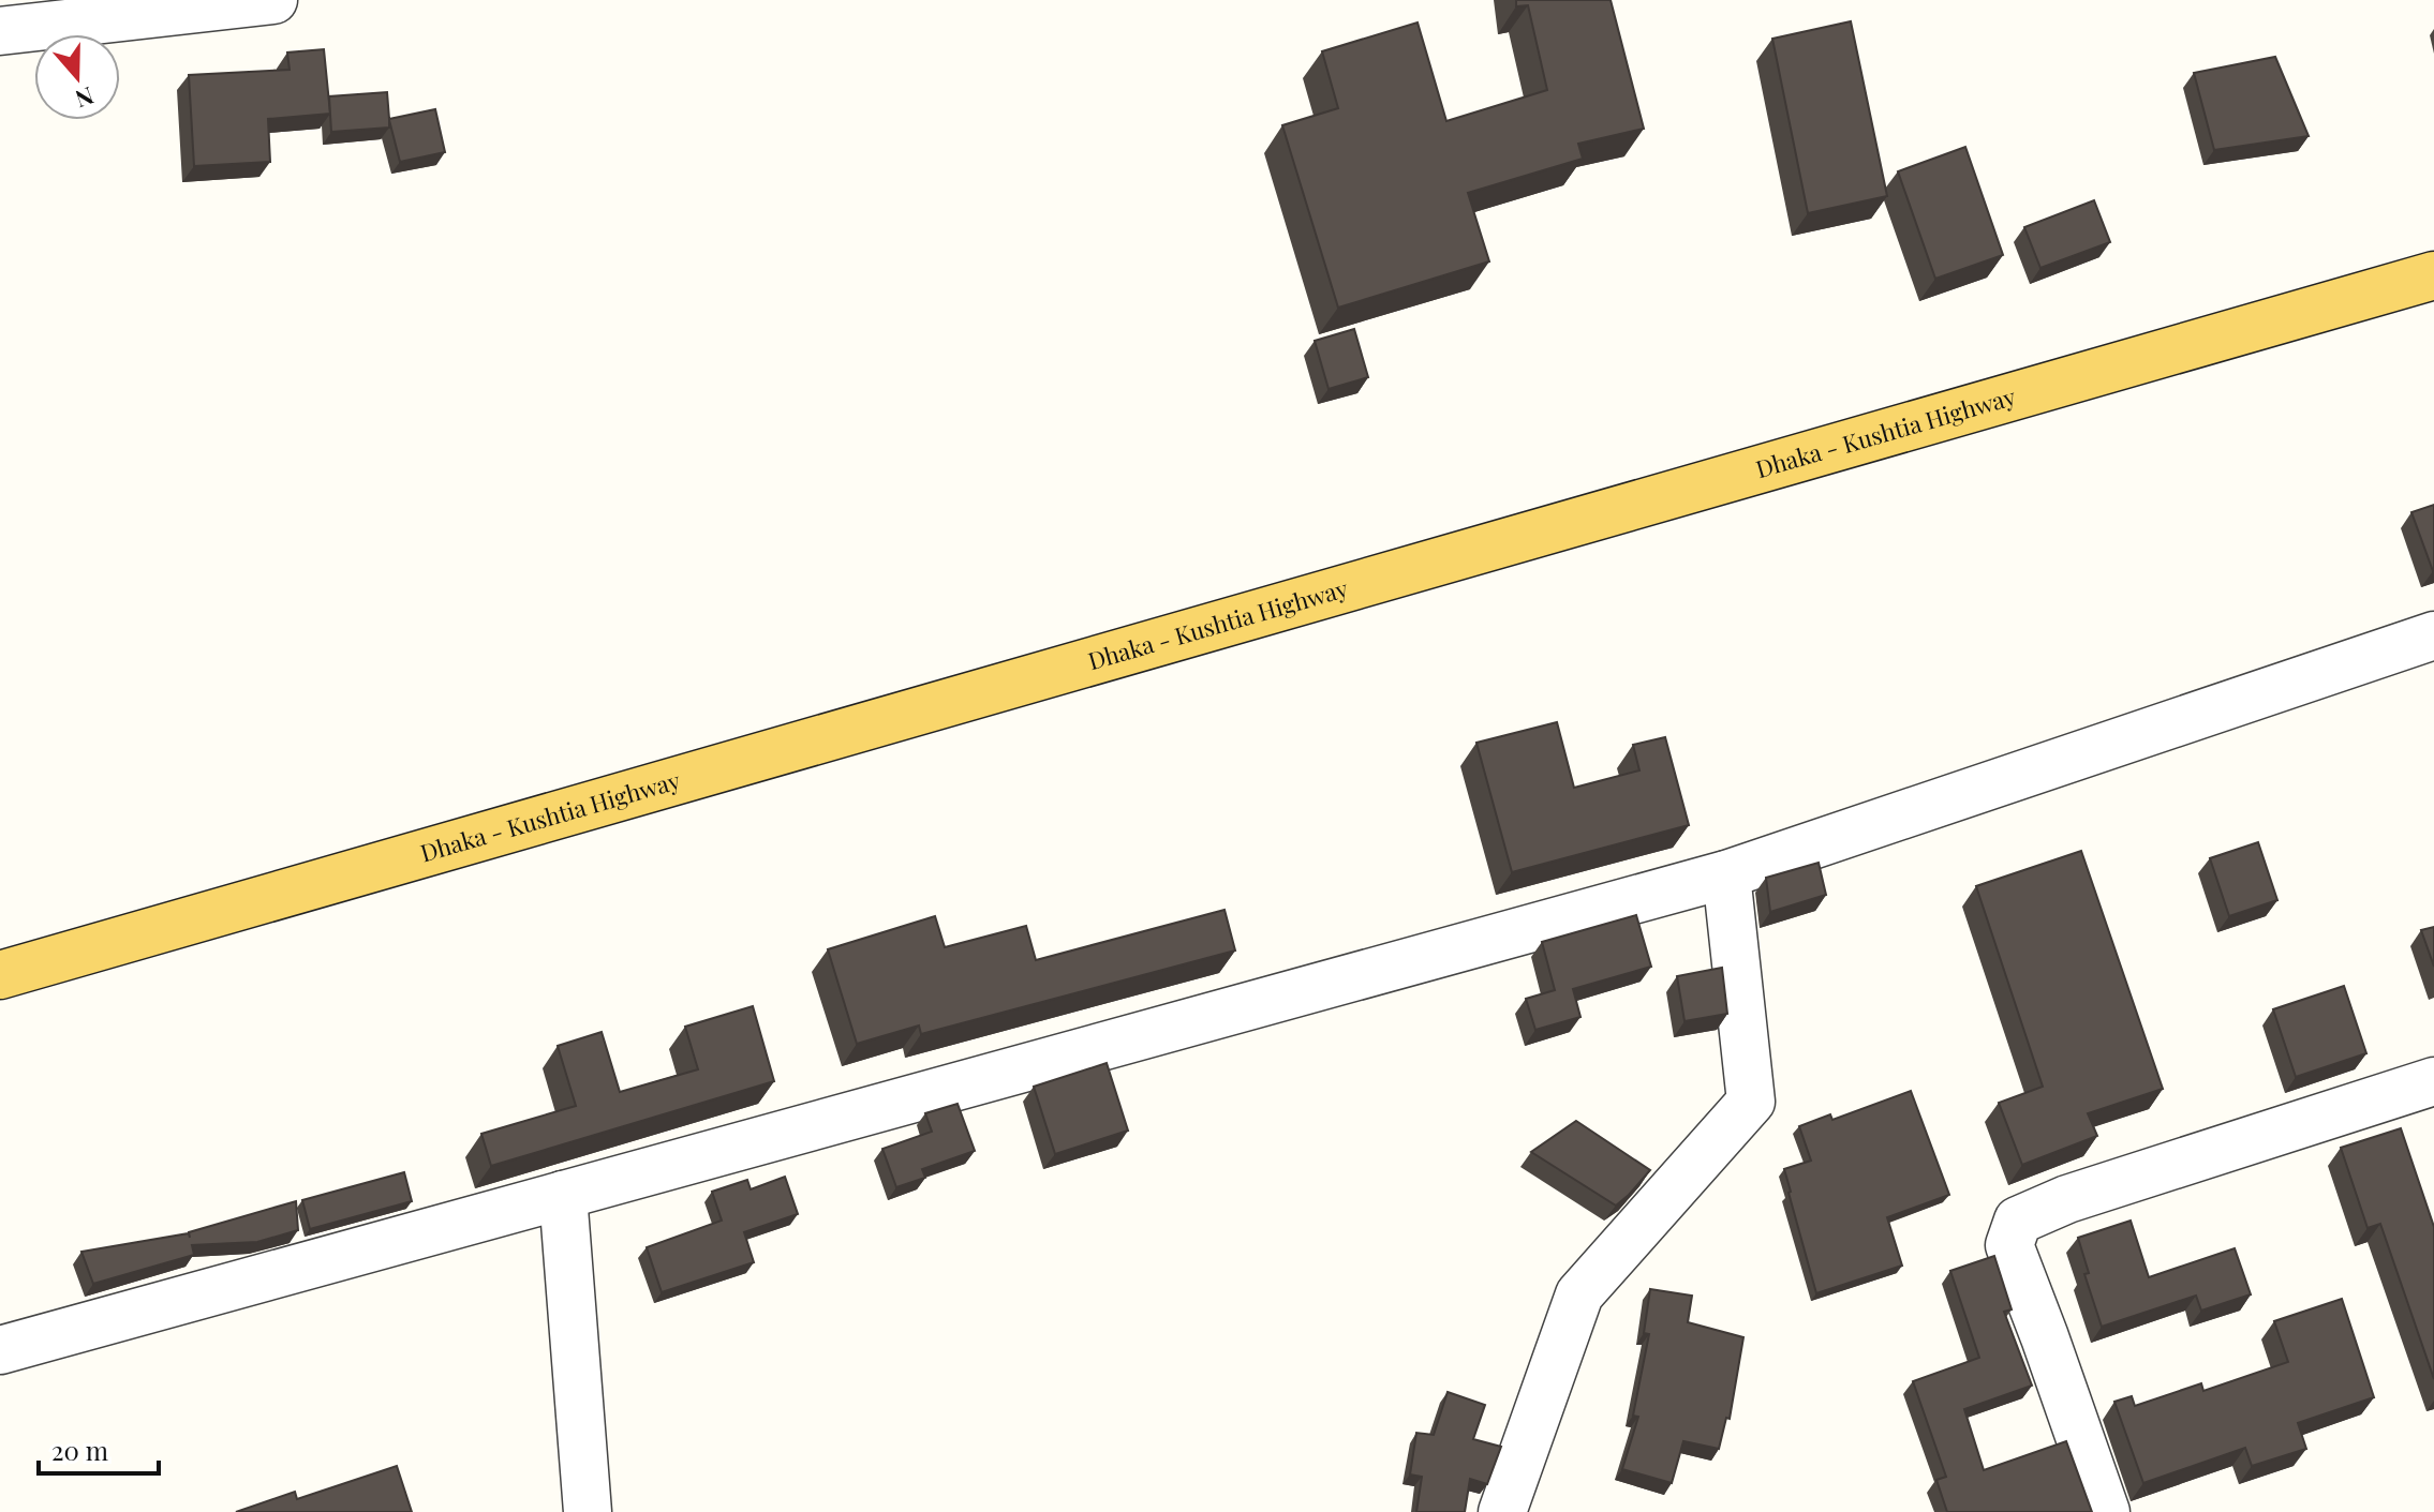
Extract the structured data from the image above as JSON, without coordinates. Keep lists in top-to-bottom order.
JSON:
{
  "streets": {
    "main road": ["Dhaka - Kushtia Highway"]
  },
  "scale_bar": "20 m",
  "north": "bottom"
}
